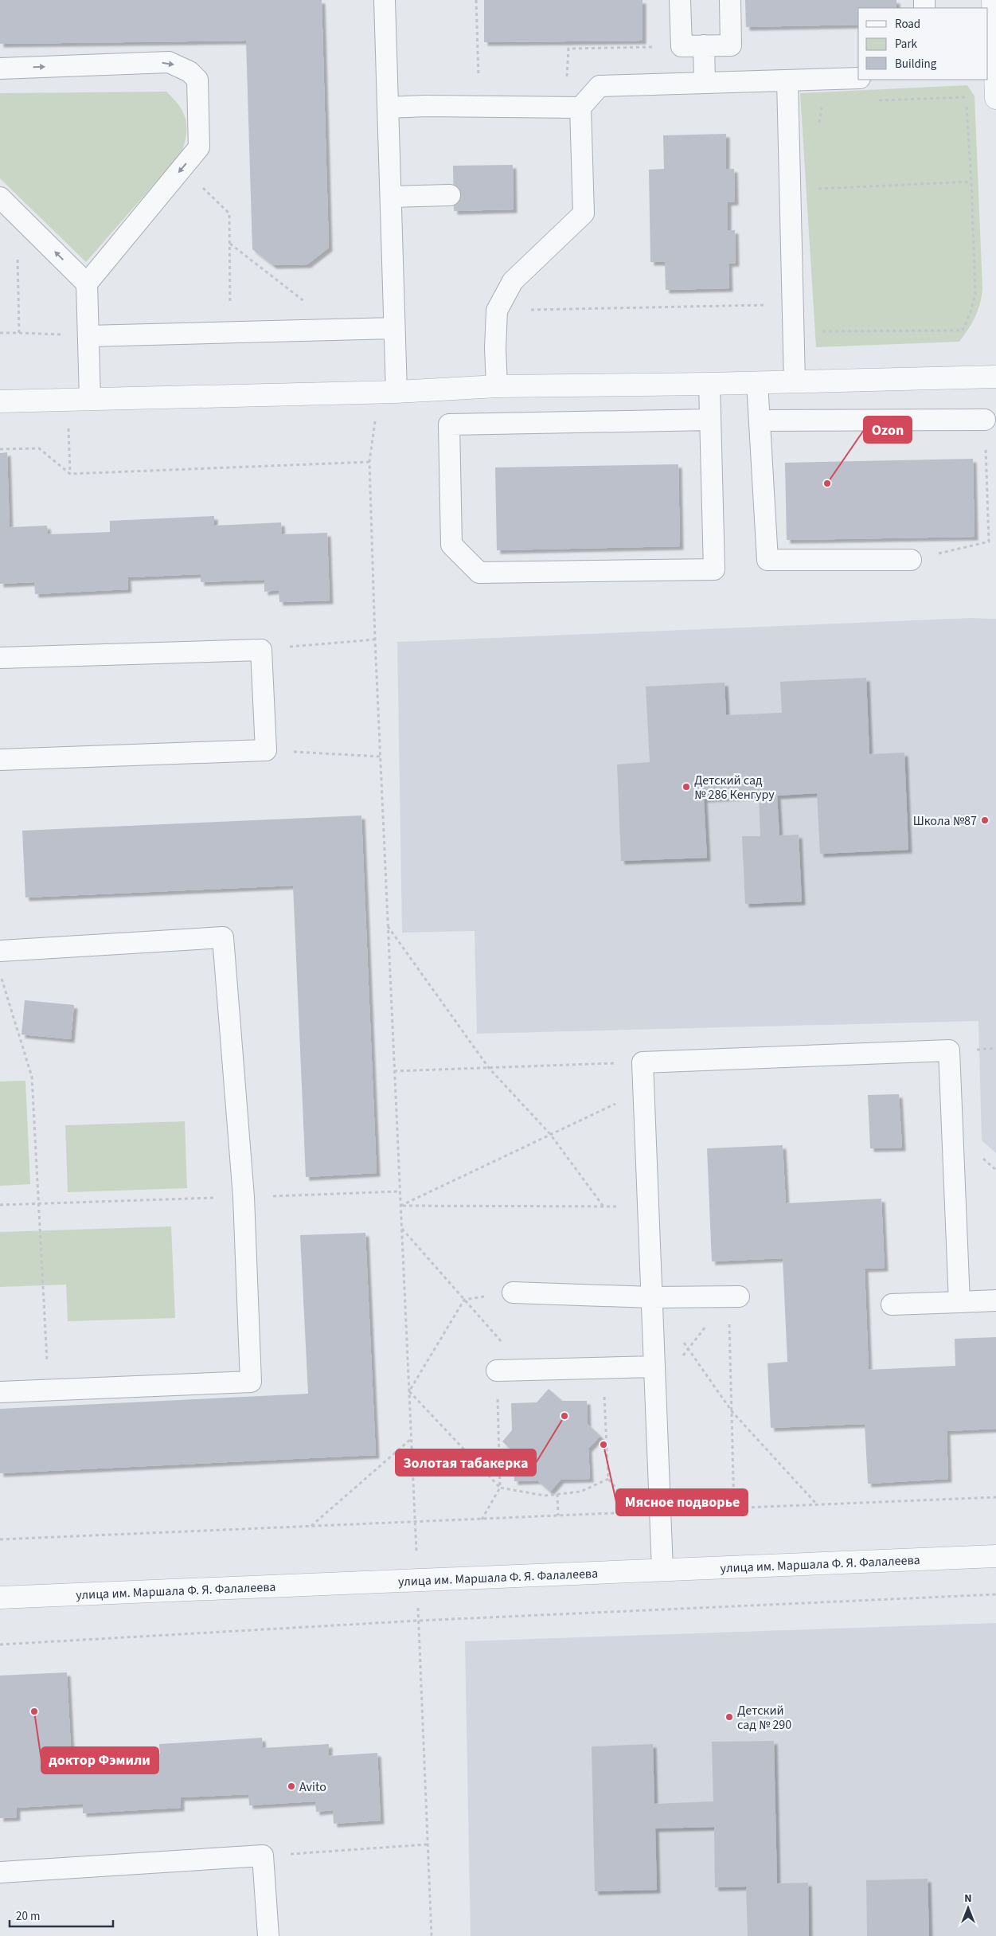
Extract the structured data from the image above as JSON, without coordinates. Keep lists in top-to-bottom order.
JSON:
{
  "streets": {
    "street": ["улица им. Маршала Ф. Я. Фалалеева"]
  },
  "places": [
    "Ozon",
    "Детский сад № 286 Кенгуру",
    "Школа №87",
    "Золотая табакерка",
    "Мясное подворье",
    "доктор Фэмили",
    "Детский сад № 290",
    "Avito"
  ],
  "legend": ["Road", "Park", "Building"],
  "scale_bar": "20 m",
  "north": "top"
}
